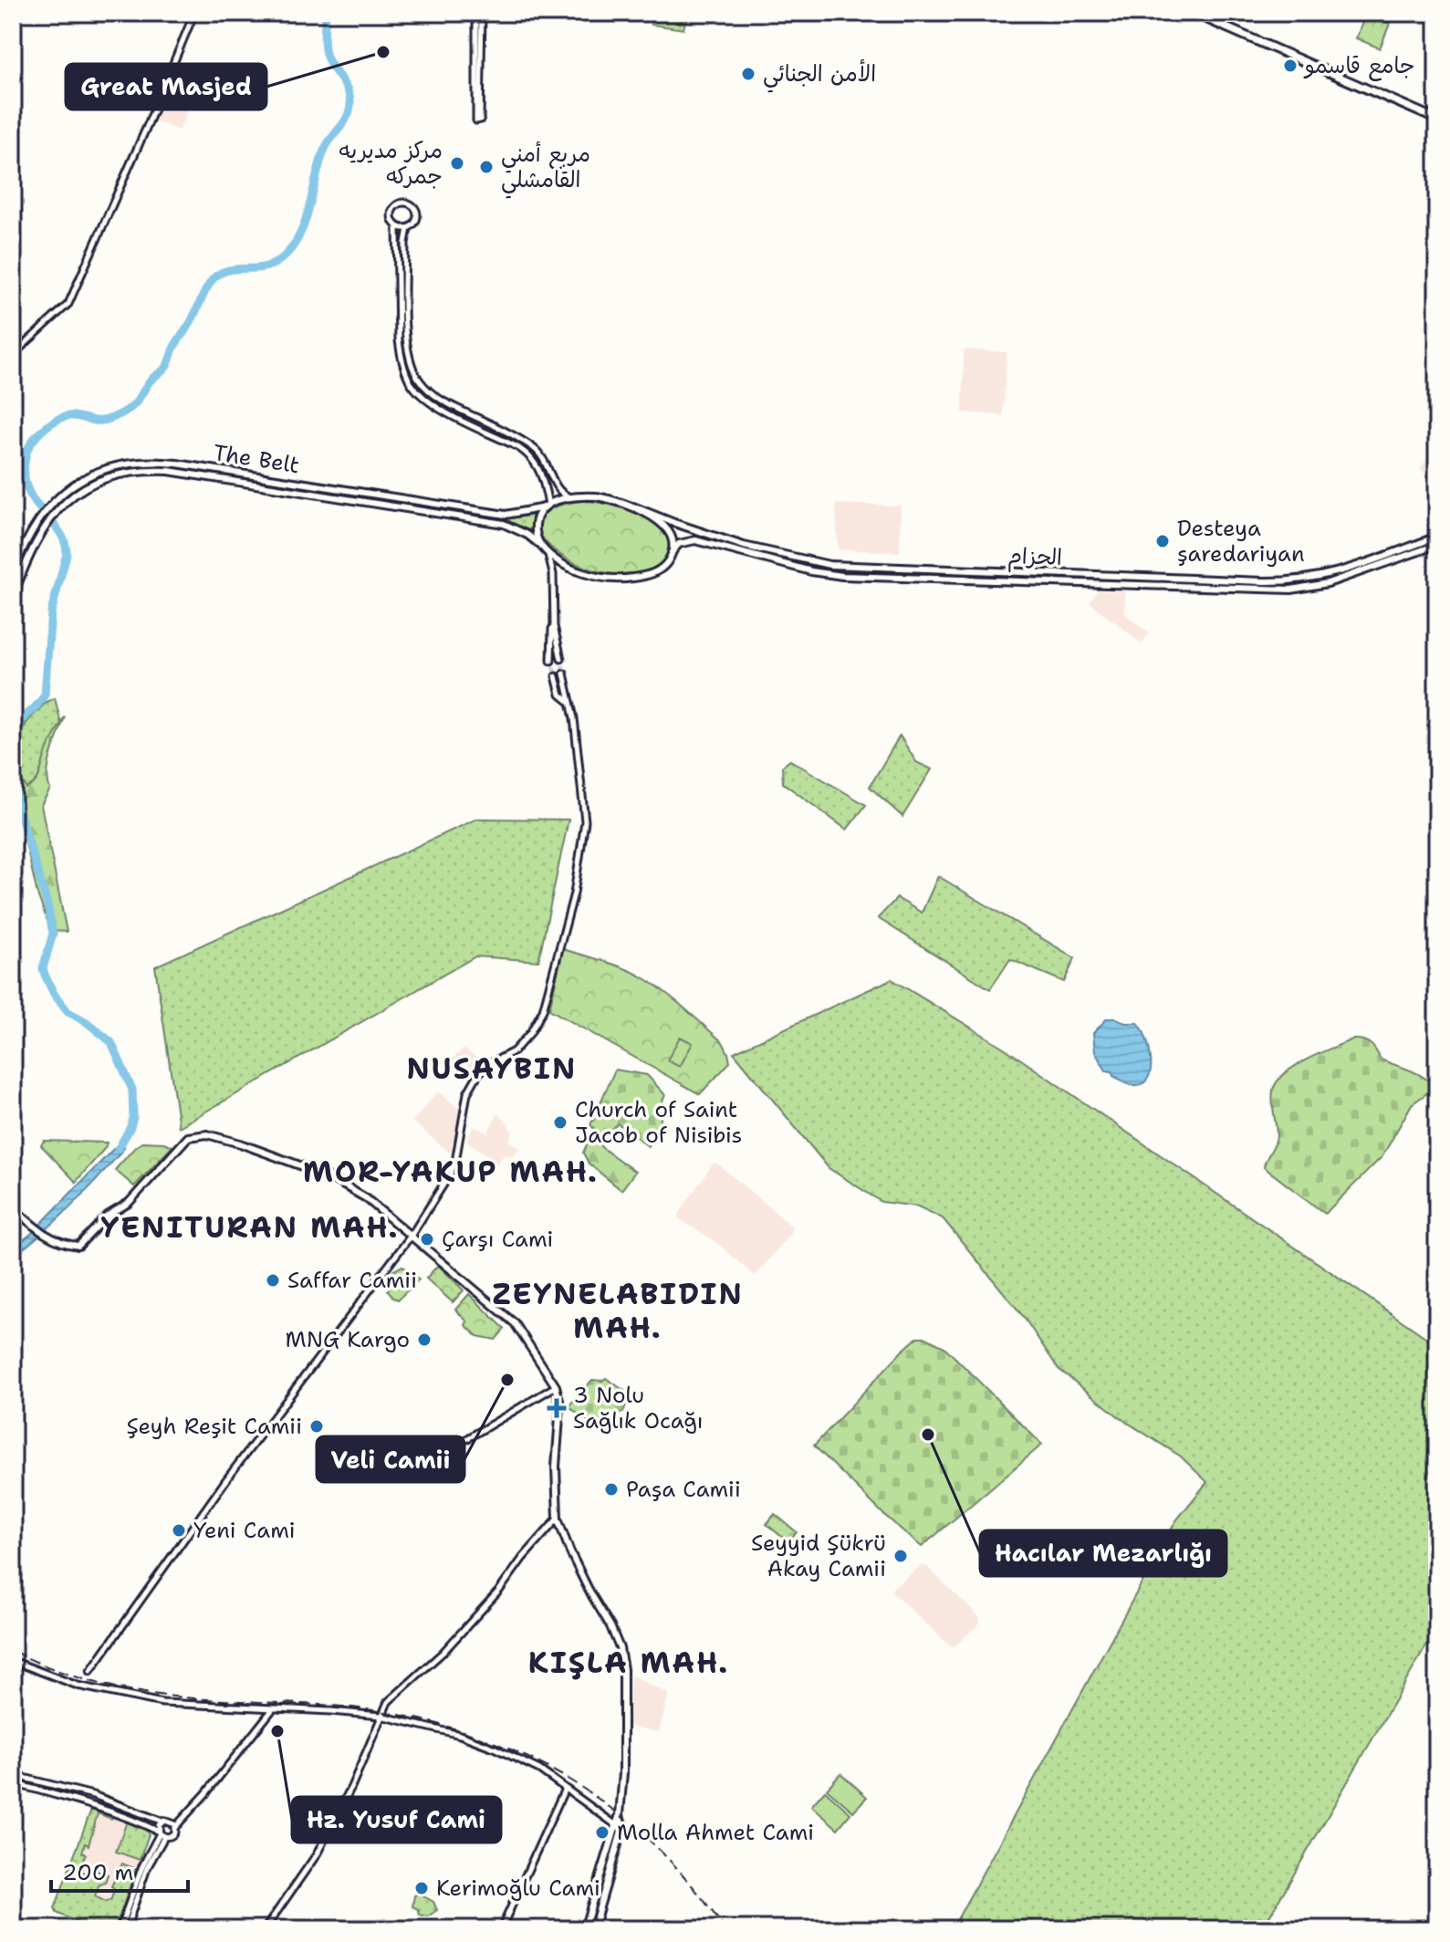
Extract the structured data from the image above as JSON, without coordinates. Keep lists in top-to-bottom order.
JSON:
{
  "streets": {
    "main road": ["The Belt", "الحزام"]
  },
  "crossings": [
    ["The Belt", "الحزام"]
  ],
  "districts": [
    "NUSAYBIN",
    "MOR-YAKUP MAH.",
    "YENITURAN MAH.",
    "ZEYNELABIDIN MAH.",
    "KIŞLA MAH."
  ],
  "places": {
    "other": [
      "Great Masjed",
      "جامع قاسمو",
      "الأمن الجنائي",
      "مركز مديريه جمركه",
      "مربع أمني القامشلي",
      "Desteya şaredariyan",
      "Church of Saint Jacob of Nisibis",
      "Çarşı Cami",
      "Saffar Camii",
      "MNG Kargo",
      "Veli Camii",
      "Şeyh Reşit Camii",
      "Hacılar Mezarlığı",
      "Paşa Camii",
      "Yeni Cami",
      "Seyyid Şükrü Akay Camii",
      "Hz. Yusuf Cami",
      "Molla Ahmet Cami",
      "Kerimoğlu Cami"
    ],
    "health": ["3 Nolu Sağlık Ocağı"]
  },
  "scale_bar": "200 m"
}
